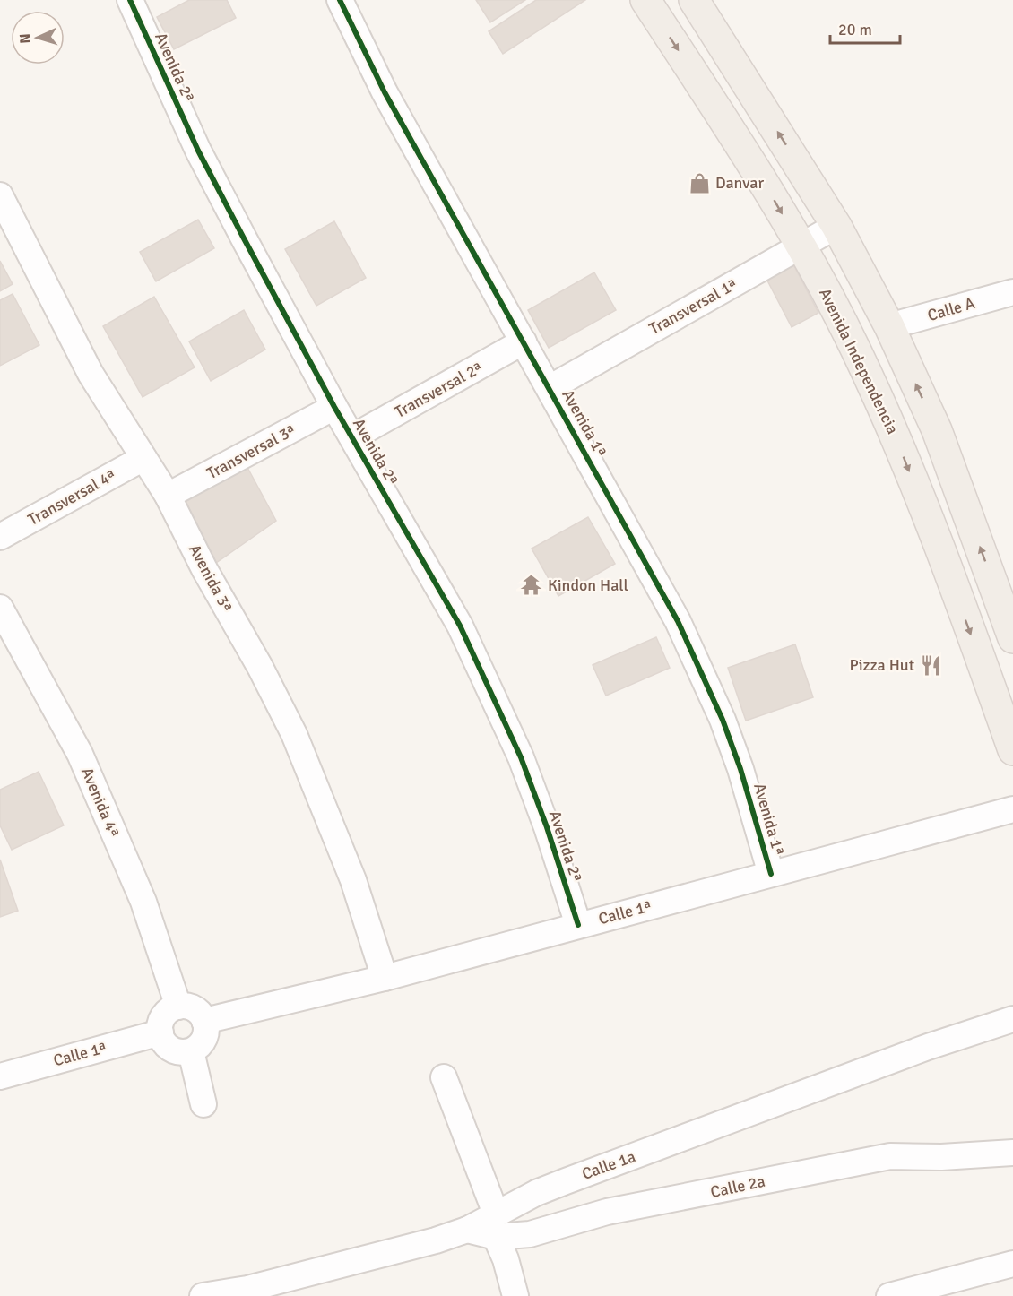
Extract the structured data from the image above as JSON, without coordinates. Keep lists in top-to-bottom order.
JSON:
{
  "streets": {
    "main road": ["Avenida Independencia"],
    "street": [
      "Avenida 2ª",
      "Transversal 1ª",
      "Calle A",
      "Transversal 2ª",
      "Avenida 1ª",
      "Transversal 3ª",
      "Transversal 4ª",
      "Avenida 3ª",
      "Avenida 4ª",
      "Calle 1ª",
      "Calle 1a",
      "Calle 2a"
    ]
  },
  "crossings": [
    ["Avenida 2ª", "Transversal 2ª"],
    ["Avenida 2ª", "Transversal 3ª"],
    ["Avenida 2ª", "Calle 1ª"],
    ["Transversal 1ª", "Avenida Independencia"],
    ["Transversal 1ª", "Avenida 1ª"],
    ["Transversal 2ª", "Avenida 1ª"],
    ["Avenida 1ª", "Calle 1ª"],
    ["Transversal 3ª", "Avenida 3ª"],
    ["Transversal 4ª", "Avenida 3ª"],
    ["Avenida 3ª", "Calle 1ª"],
    ["Avenida 4ª", "Calle 1ª"],
    ["Calle 1a", "Calle 2a"]
  ],
  "places": {
    "shop": ["Danvar"],
    "temple": ["Kindon Hall"],
    "restaurant": ["Pizza Hut"]
  },
  "scale_bar": "20 m",
  "north": "left"
}
